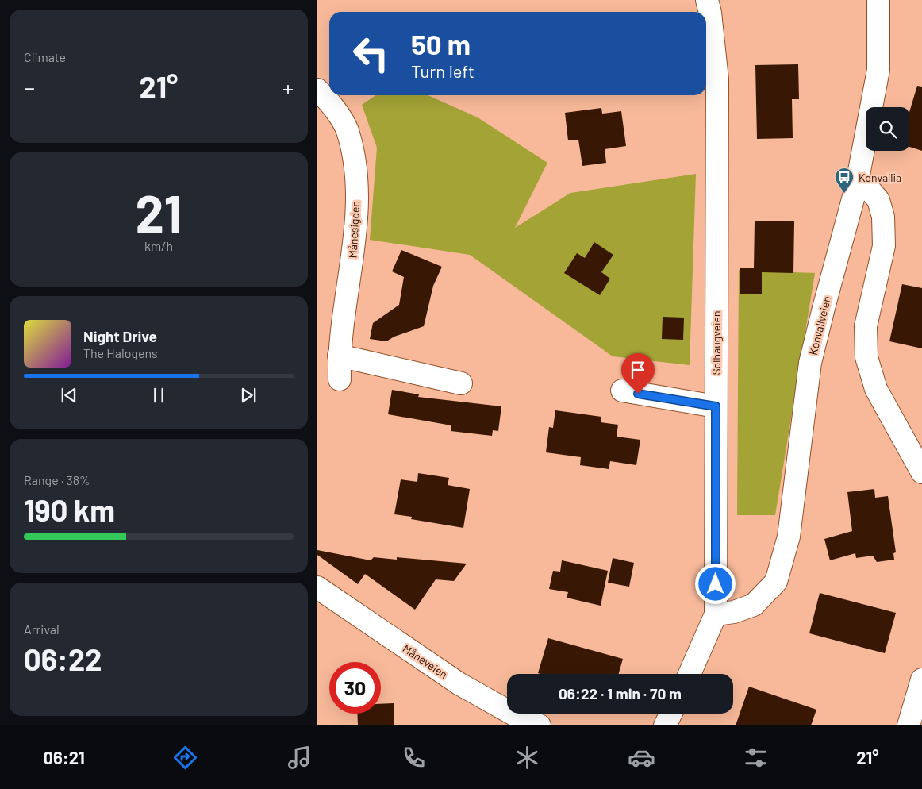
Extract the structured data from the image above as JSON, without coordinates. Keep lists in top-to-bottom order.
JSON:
{
  "streets": {
    "street": [
      "Månesigden",
      "Konvallveien",
      "Solhaugveien",
      "Måneveien"
    ]
  },
  "crossings": [
    ["Konvallveien", "Solhaugveien"]
  ],
  "places": {
    "bus stop": ["Konvallia"]
  },
  "page": {
    "tile": [
      "Climate",
      ["21", "km/h"],
      ["Range · 38%", "190 km"],
      ["Arrival", "06:22"]
    ],
    "turn": ["50 m", "Turn left"],
    "heat": ["−", "21°", "+"],
    "song": ["Night Drive", "The Halogens"],
    "limit": "30",
    "trip": "06:22 · 1 min · 70 m",
    "tabs": ["06:21", "21°"]
  }
}
